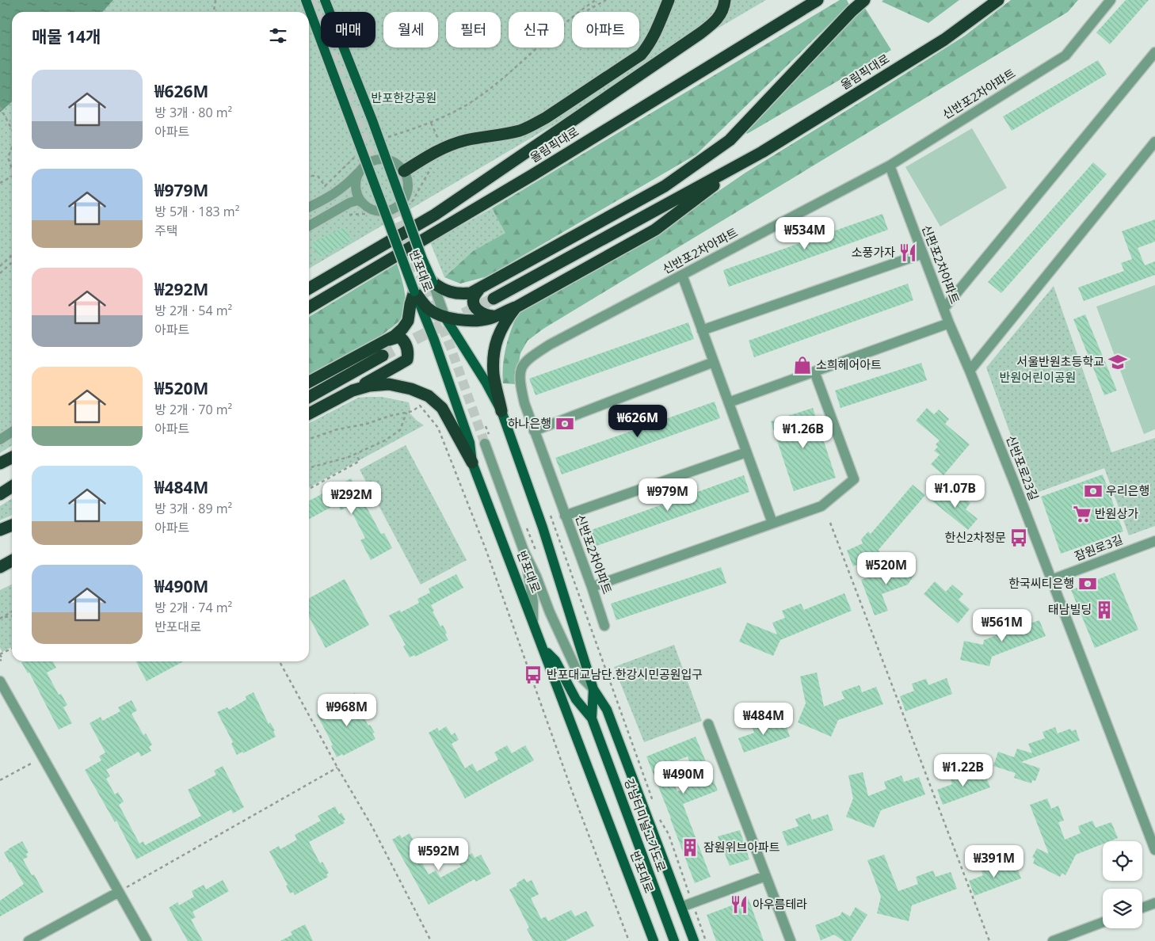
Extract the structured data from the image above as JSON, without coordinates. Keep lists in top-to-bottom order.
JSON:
{
  "streets": {
    "highway": ["올림픽대로"],
    "main road": ["반포대로", "강남터미널고가도로"],
    "street": [
      "신반포2차아파트",
      "신판포2차아파트",
      "신반포로23길",
      "잠원로3길"
    ]
  },
  "crossings": [
    ["신반포2차아파트", "신판포2차아파트"],
    ["신판포2차아파트", "신반포로23길"],
    ["신반포로23길", "잠원로3길"]
  ],
  "parks": ["반포한강공원", "반원어린이공원"],
  "places": {
    "restaurant": ["소풍가자", "아우름테라"],
    "school or university": ["서울반원초등학교"],
    "shop": ["소희헤어아트"],
    "bank": ["하나은행", "우리은행", "한국씨티은행"],
    "supermarket": ["반원상가"],
    "bus stop": ["한신2차정문", "반포대교남단.한강시민공원입구"],
    "building": ["태남빌딩", "잠원위브아파트"]
  },
  "page": {
    "chip": [
      "매매",
      "월세",
      "필터",
      "신규",
      "아파트"
    ],
    "heading": "매물 14개",
    "list": [
      {
        "name": "₩626M",
        "note": "방 3개 · 80 m² · 아파트"
      },
      {
        "name": "₩979M",
        "note": "방 5개 · 183 m² · 주택"
      },
      {
        "name": "₩292M",
        "note": "방 2개 · 54 m² · 아파트"
      },
      {
        "name": "₩520M",
        "note": "방 2개 · 70 m² · 아파트"
      },
      {
        "name": "₩484M",
        "note": "방 3개 · 89 m² · 아파트"
      },
      {
        "name": "₩490M",
        "note": "방 2개 · 74 m² · 반포대로"
      }
    ],
    "price": [
      "₩534M",
      "₩626M",
      "₩1.26B",
      "₩1.07B",
      "₩979M",
      "₩292M",
      "₩520M",
      "₩561M",
      "₩968M",
      "₩484M",
      "₩1.22B",
      "₩490M",
      "₩592M",
      "₩391M"
    ]
  }
}
